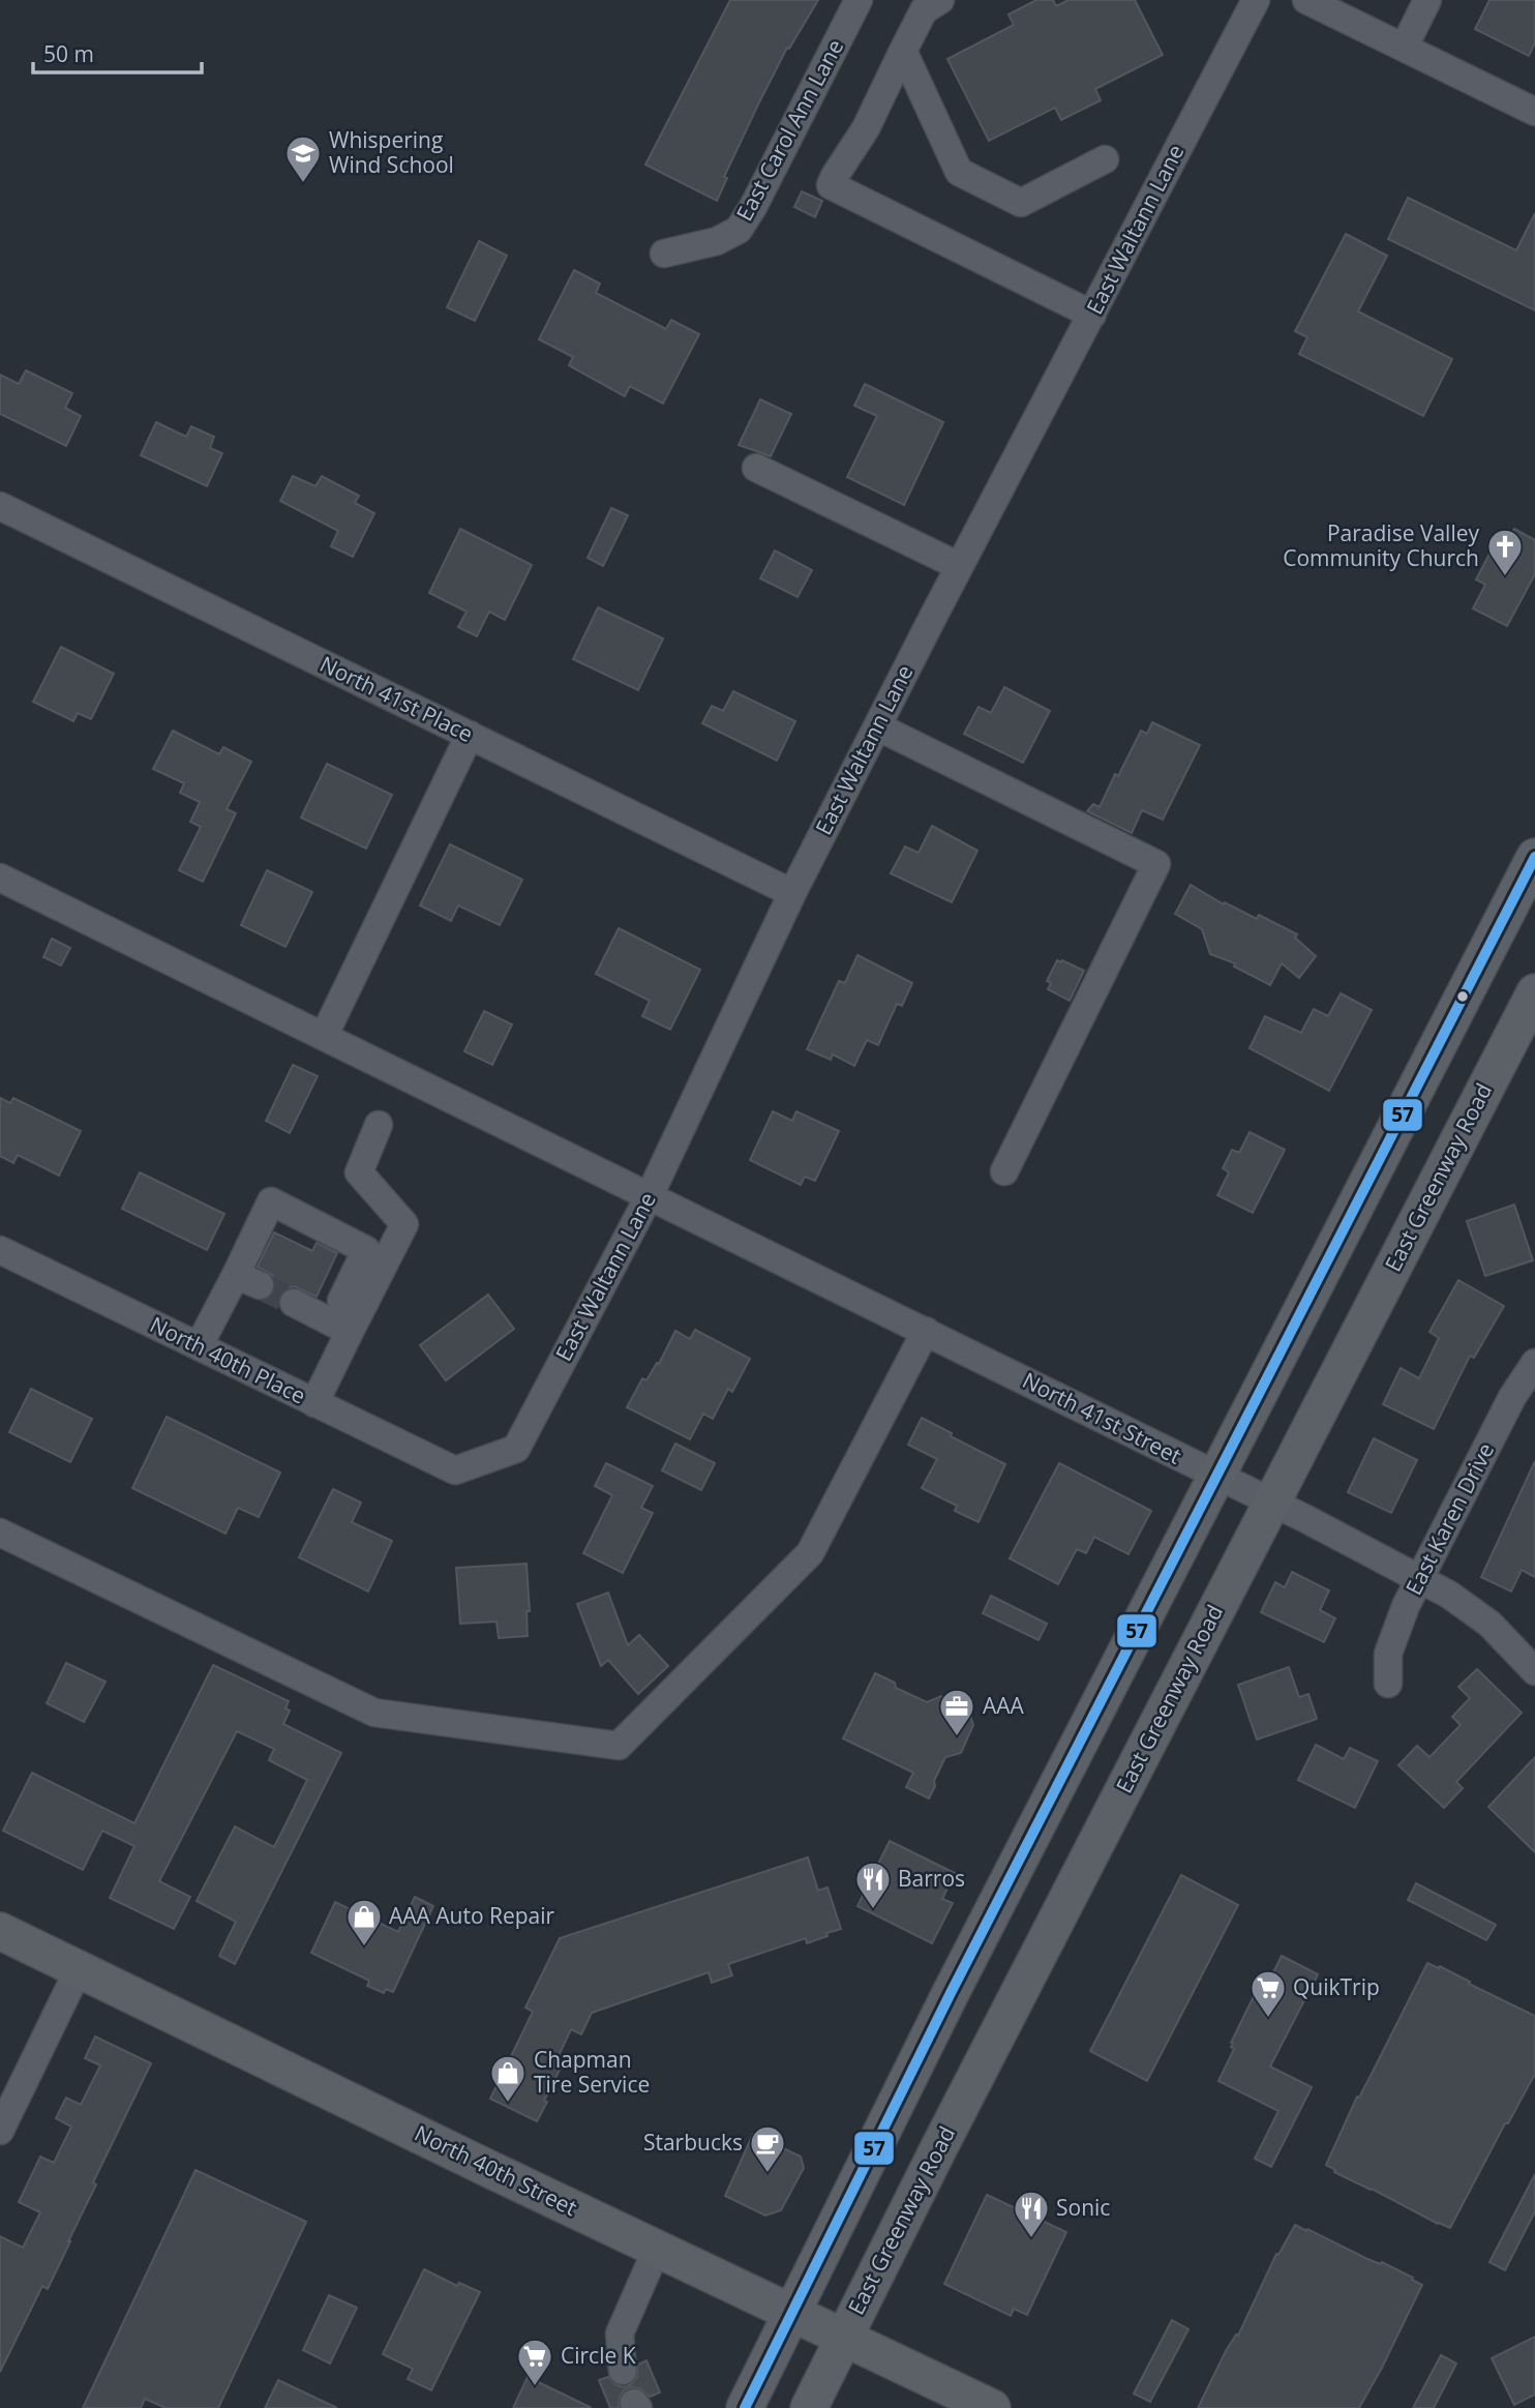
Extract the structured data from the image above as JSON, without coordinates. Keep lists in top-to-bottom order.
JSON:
{
  "streets": {
    "main road": ["East Greenway Road", "North 40th Street"],
    "street": [
      "East Carol Ann Lane",
      "East Waltann Lane",
      "North 41st Place",
      "North 40th Place",
      "North 41st Street",
      "East Karen Drive"
    ]
  },
  "crossings": [
    ["East Waltann Lane", "North 41st Place"],
    ["East Waltann Lane", "North 40th Place"],
    ["East Waltann Lane", "North 41st Street"],
    ["East Greenway Road", "North 41st Street"],
    ["East Greenway Road", "North 40th Street"],
    ["North 41st Street", "East Karen Drive"]
  ],
  "places": {
    "school or university": ["Whispering Wind School"],
    "church": ["Paradise Valley Community Church"],
    "office": ["AAA"],
    "restaurant": ["Barros", "Sonic"],
    "shop": ["AAA Auto Repair", "Chapman Tire Service"],
    "supermarket": ["QuikTrip", "Circle K"],
    "cafe": ["Starbucks"]
  },
  "lines": ["transit line 57"],
  "scale_bar": "50 m"
}
